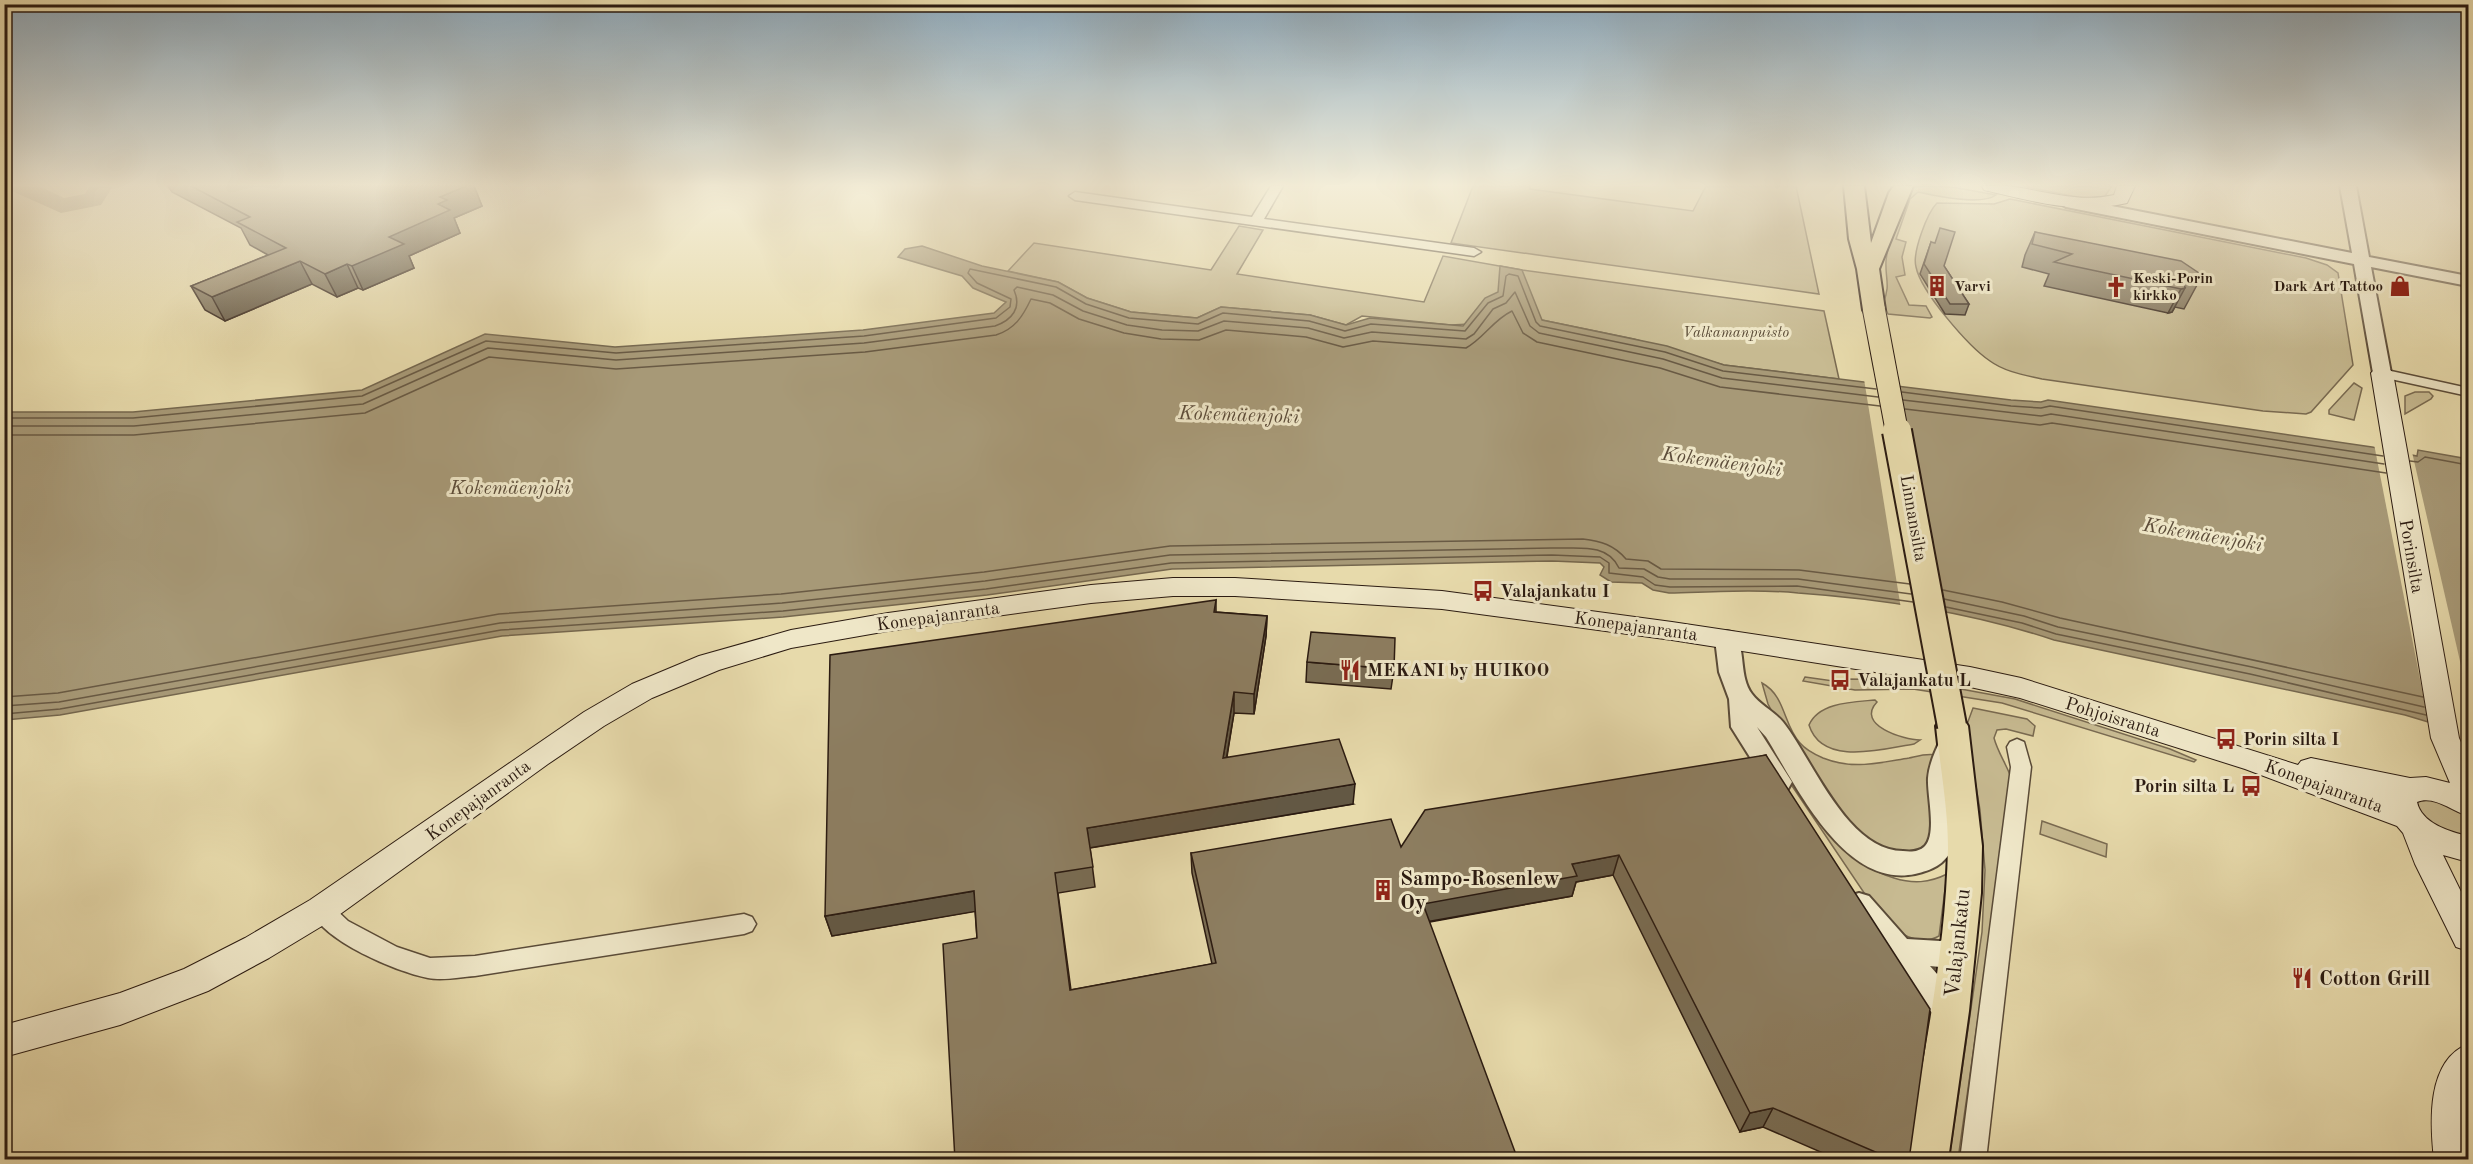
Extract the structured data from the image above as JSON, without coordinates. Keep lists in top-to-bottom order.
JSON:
{
  "streets": {
    "main road": [
      "Linnansilta",
      "Porinsilta",
      "Konepajanranta",
      "Pohjoisranta",
      "Valajankatu"
    ]
  },
  "crossings": [
    ["Linnansilta", "Valajankatu"],
    ["Porinsilta", "Konepajanranta"],
    ["Konepajanranta", "Pohjoisranta"]
  ],
  "water": ["Kokemäenjoki"],
  "parks": ["Valkamanpuisto"],
  "places": {
    "building": ["Varvi", "Sampo-Rosenlew Oy"],
    "shop": ["Dark Art Tattoo"],
    "church": ["Keski-Porin kirkko"],
    "bus stop": [
      "Valajankatu I",
      "Valajankatu L",
      "Porin silta I",
      "Porin silta L"
    ],
    "restaurant": ["MEKANI by HUIKOO", "Cotton Grill"]
  }
}
